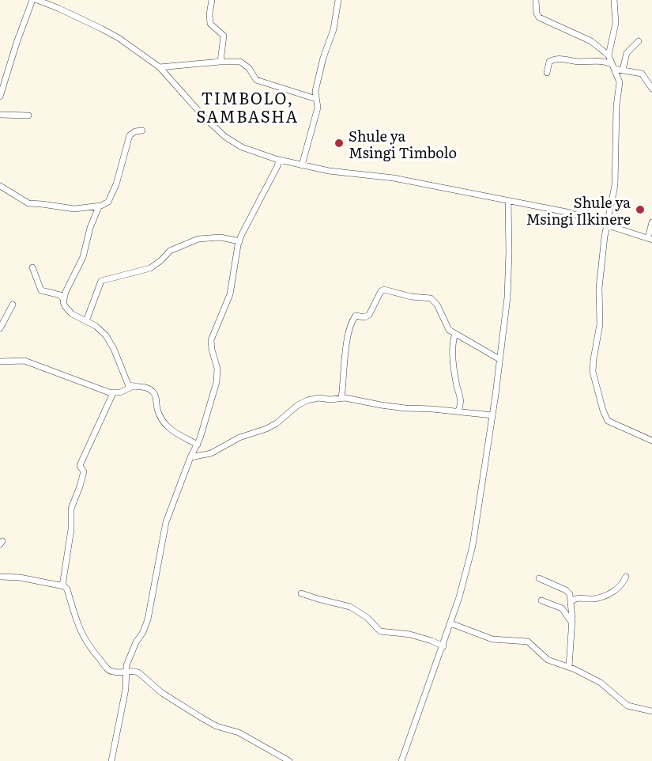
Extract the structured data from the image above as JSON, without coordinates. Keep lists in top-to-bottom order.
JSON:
{
  "districts": ["TIMBOLO, SAMBASHA"],
  "places": ["Shule ya Msingi Timbolo", "Shule ya Msingi Ilkinere"]
}
